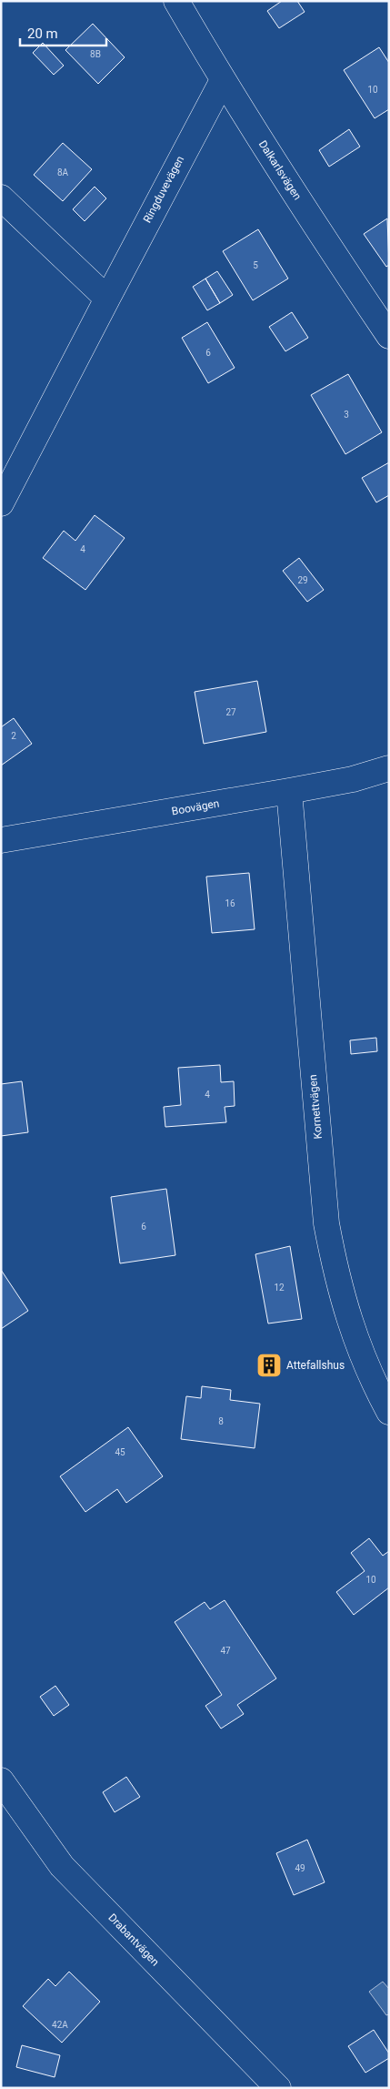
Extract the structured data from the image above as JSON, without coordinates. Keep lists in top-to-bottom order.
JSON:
{
  "streets": {
    "street": [
      "Dalkarlsvägen",
      "Ringduvevägen",
      "Boovägen",
      "Kornettvägen",
      "Drabantvägen"
    ]
  },
  "crossings": [
    ["Dalkarlsvägen", "Ringduvevägen"],
    ["Boovägen", "Kornettvägen"]
  ],
  "places": {
    "building": ["Attefallshus"]
  },
  "house_numbers": [
    "8B",
    "10",
    "8A",
    "5",
    "6",
    "3",
    "4",
    "29",
    "27",
    "2",
    "16",
    "4",
    "6",
    "12",
    "8",
    "45",
    "10",
    "47",
    "49",
    "42A"
  ],
  "scale_bar": "20 m"
}
